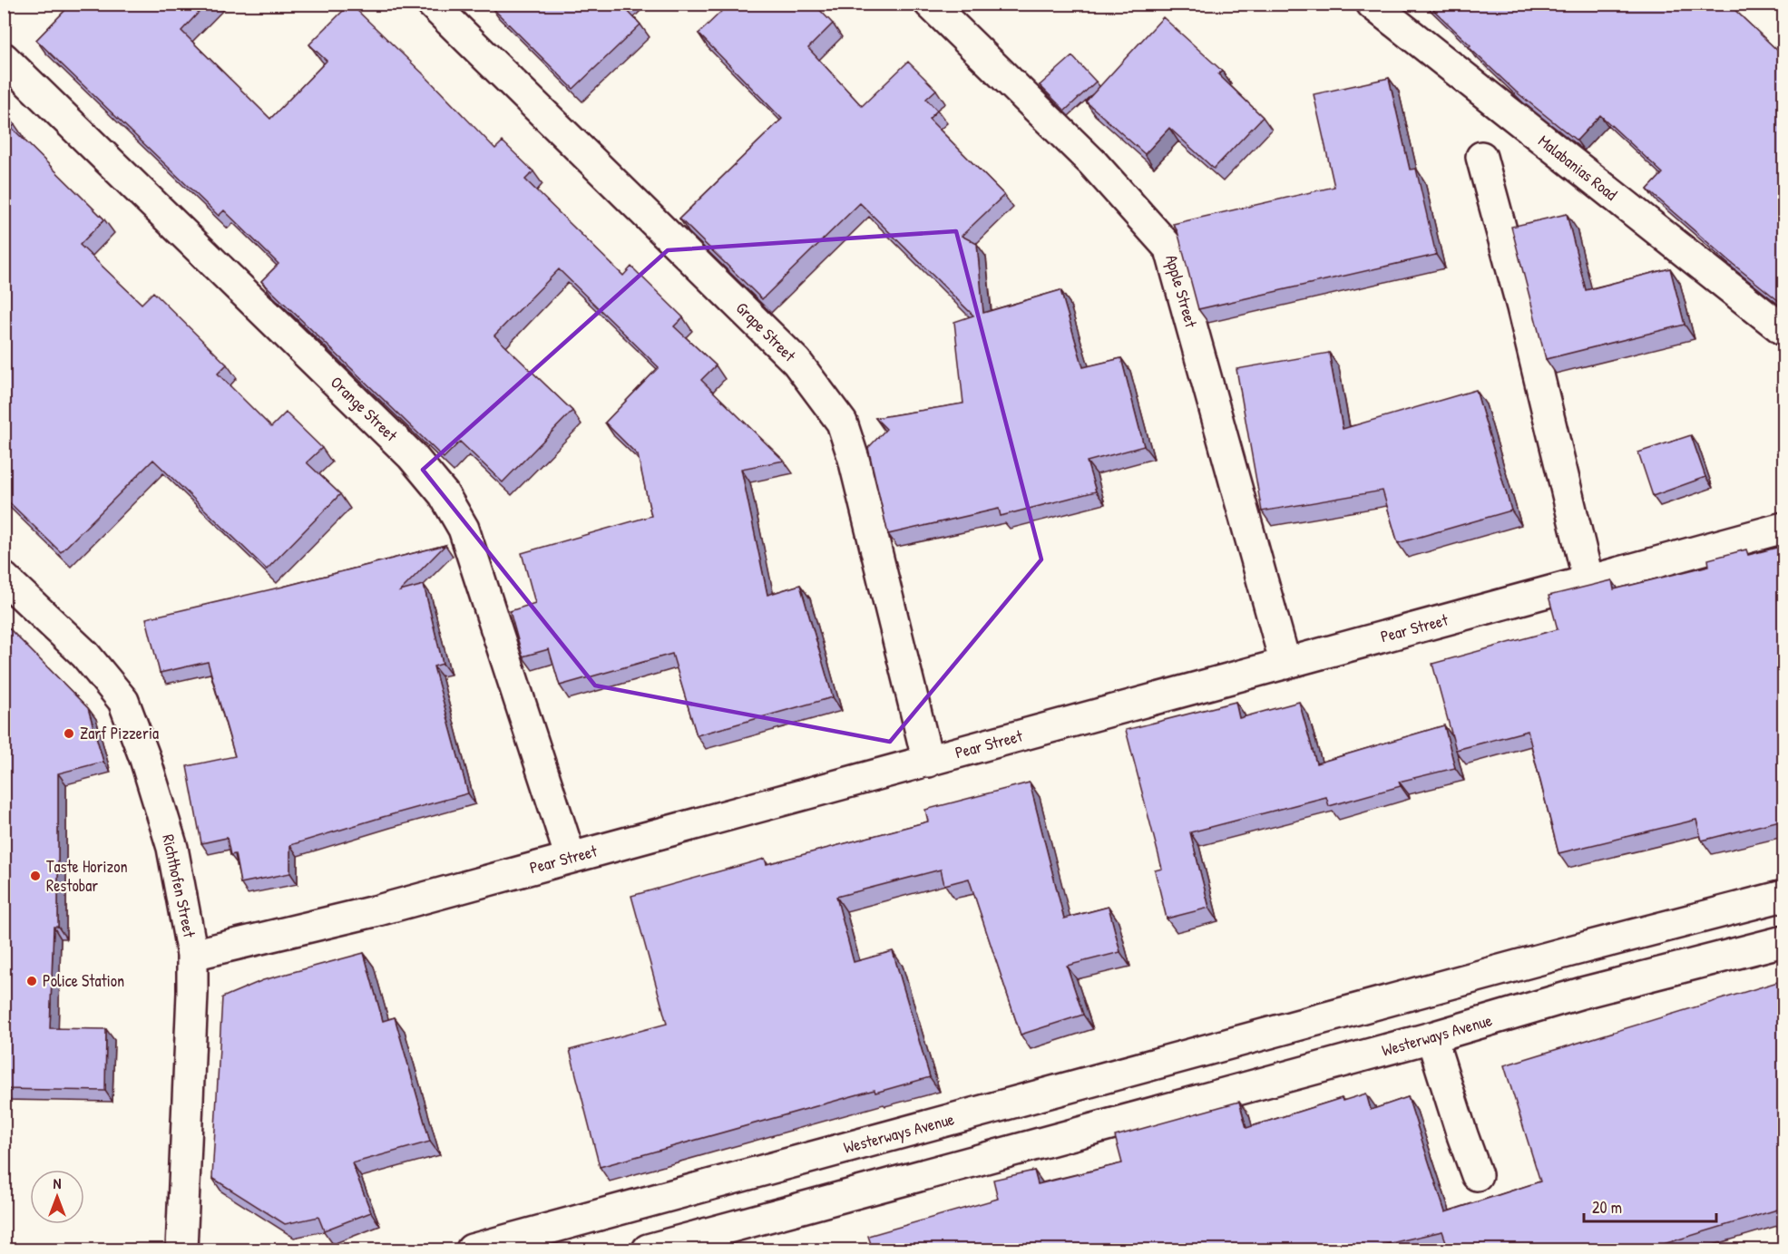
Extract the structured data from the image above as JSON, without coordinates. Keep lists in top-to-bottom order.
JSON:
{
  "streets": {
    "street": [
      "Malabanias Road",
      "Apple Street",
      "Grape Street",
      "Orange Street",
      "Pear Street",
      "Richthofen Street",
      "Westerways Avenue"
    ]
  },
  "crossings": [
    ["Apple Street", "Pear Street"],
    ["Grape Street", "Pear Street"],
    ["Orange Street", "Pear Street"],
    ["Pear Street", "Richthofen Street"]
  ],
  "places": ["Zarf Pizzeria", "Taste Horizon Restobar", "Police Station"],
  "scale_bar": "20 m",
  "north": "top"
}
